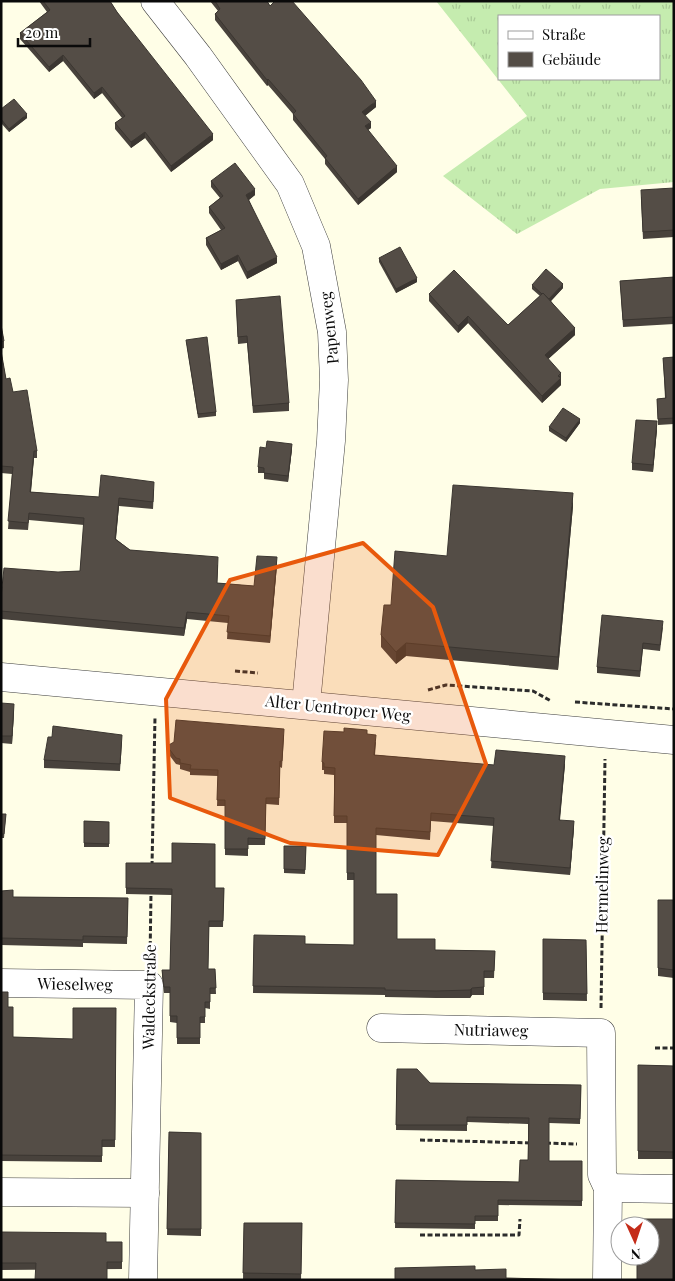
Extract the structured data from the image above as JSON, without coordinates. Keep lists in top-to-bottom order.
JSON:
{
  "streets": {
    "street": [
      "Papenweg",
      "Alter Uentroper Weg",
      "Wieselweg",
      "Waldeckstraße",
      "Nutriaweg"
    ],
    "path": ["Hermelinweg"]
  },
  "crossings": [
    ["Papenweg", "Alter Uentroper Weg"],
    ["Hermelinweg", "Nutriaweg"],
    ["Wieselweg", "Waldeckstraße"]
  ],
  "legend": ["Straße", "Gebäude"],
  "scale_bar": "20 m",
  "north": "bottom"
}
